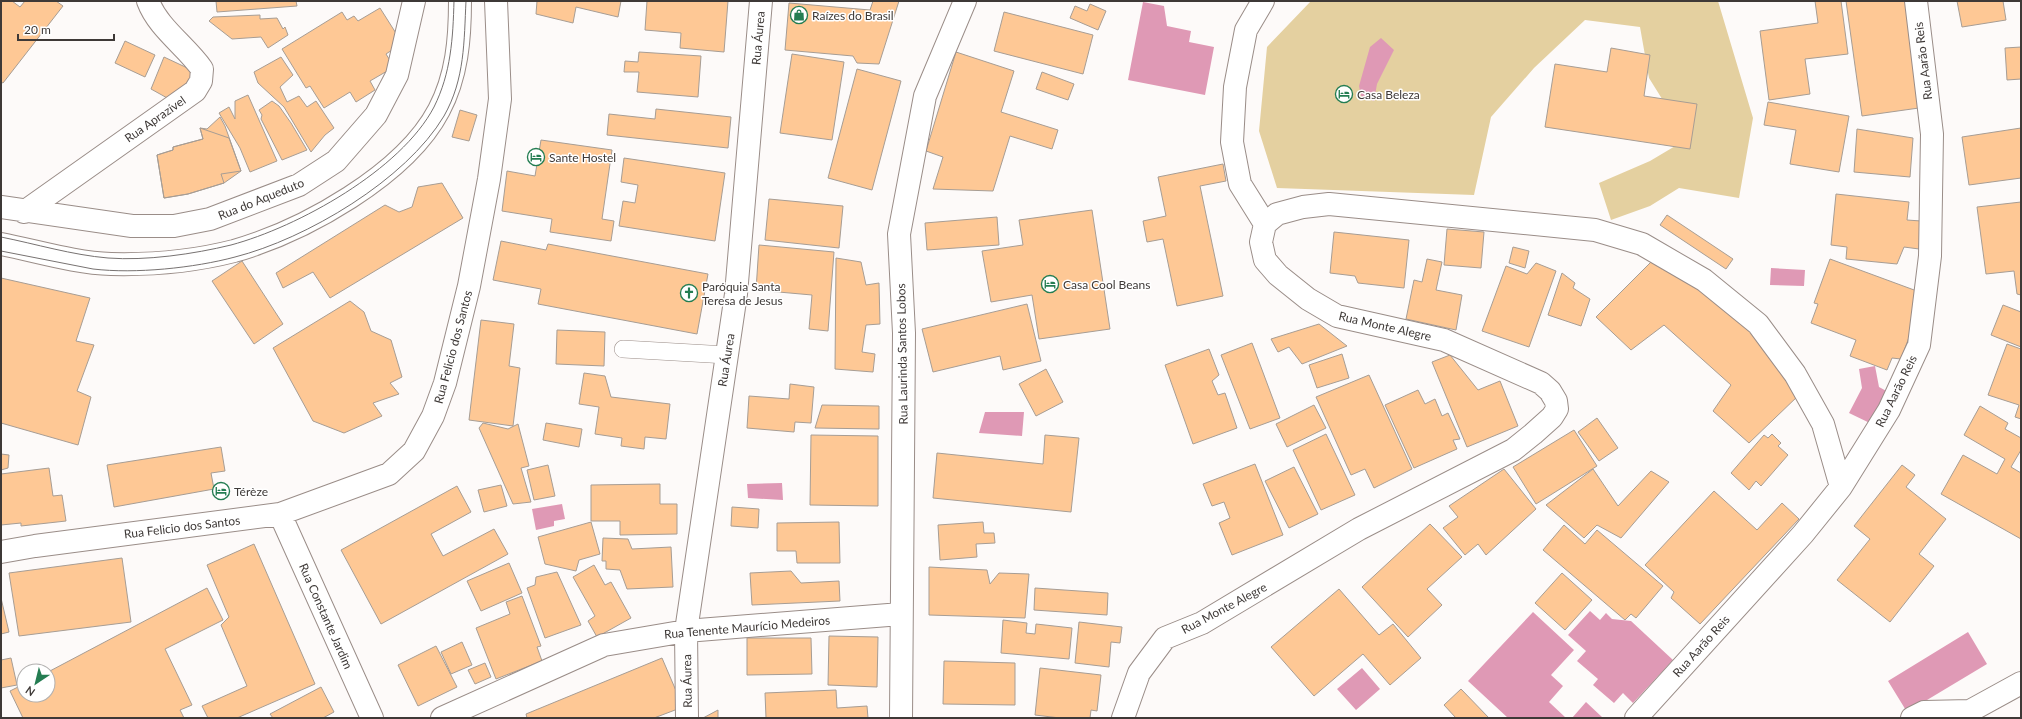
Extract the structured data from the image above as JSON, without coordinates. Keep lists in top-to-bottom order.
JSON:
{
  "streets": {
    "street": [
      "Rua Áurea",
      "Rua Aarão Reis",
      "Rua Aprazível",
      "Rua do Aqueduto",
      "Rua Monte Alegre",
      "Rua Felicio dos Santos",
      "Rua Laurinda Santos Lobos",
      "Rua Constante Jardim",
      "Rua Tenente Maurício Medeiros"
    ]
  },
  "crossings": [
    ["Rua Áurea", "Rua Tenente Maurício Medeiros"],
    ["Rua Aprazível", "Rua do Aqueduto"],
    ["Rua Felicio dos Santos", "Rua Constante Jardim"],
    ["Rua Laurinda Santos Lobos", "Rua Tenente Maurício Medeiros"]
  ],
  "places": {
    "shop": ["Raízes do Brasil"],
    "hotel": [
      "Casa Beleza",
      "Sante Hostel",
      "Casa Cool Beans",
      "Térèze"
    ],
    "church": ["Paróquia Santa Teresa de Jesus"]
  },
  "scale_bar": "20 m",
  "north": "bottom left"
}
